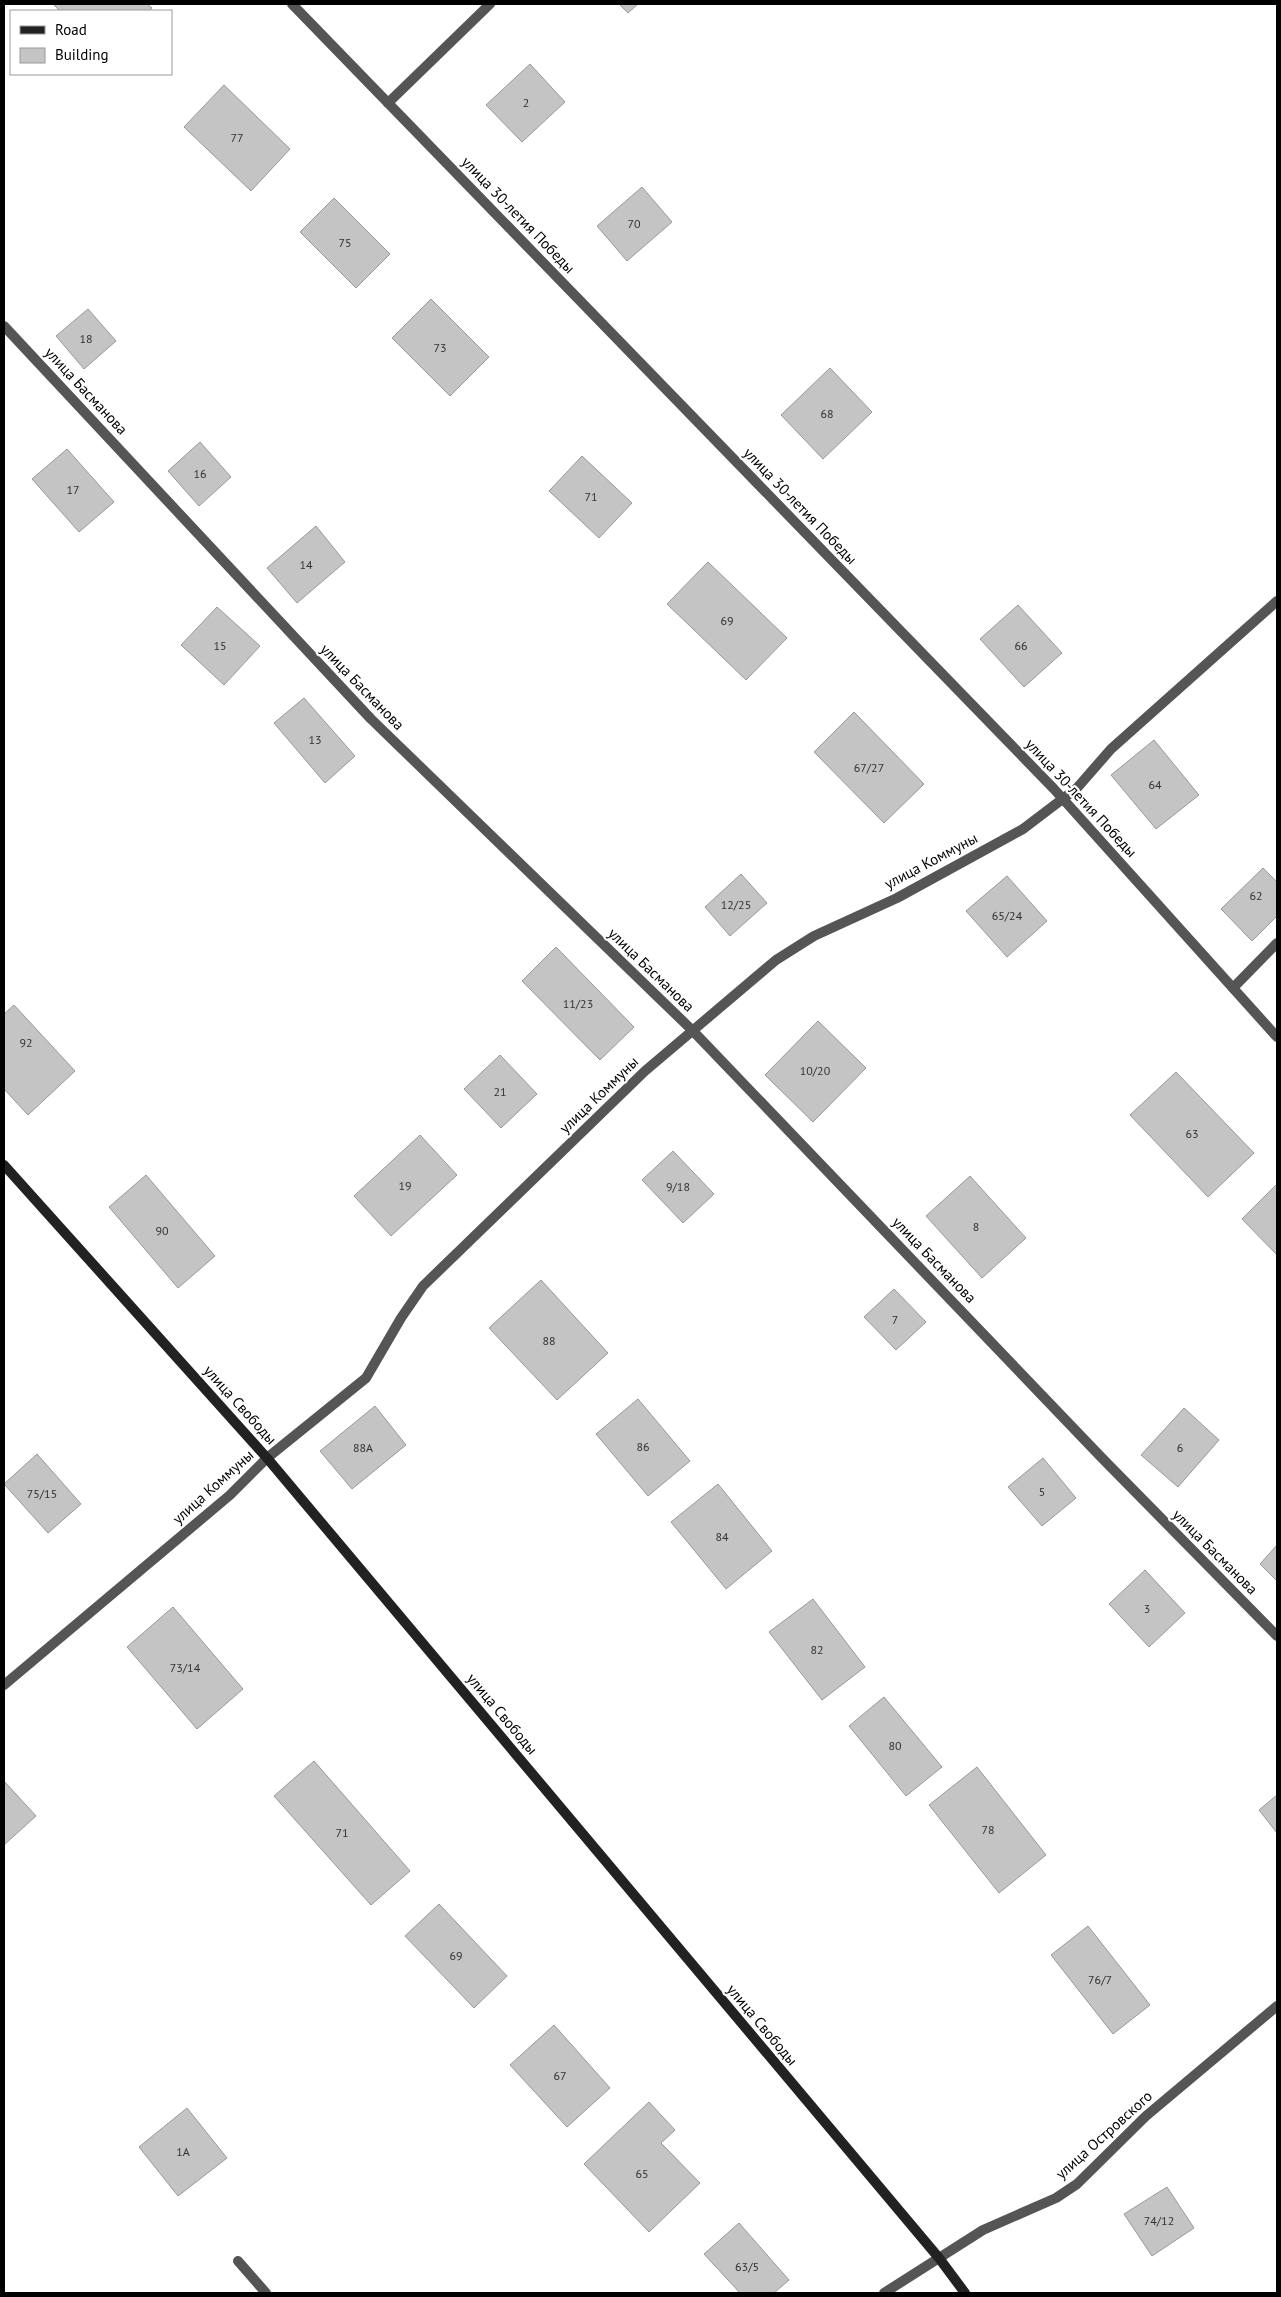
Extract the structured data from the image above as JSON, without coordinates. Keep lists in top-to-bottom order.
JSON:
{
  "streets": {
    "street": [
      "улица 30-летия Победы",
      "улица Басманова",
      "улица Коммуны",
      "улица Свободы",
      "улица Островского"
    ]
  },
  "crossings": [
    ["улица 30-летия Победы", "улица Коммуны"],
    ["улица Басманова", "улица Коммуны"],
    ["улица Коммуны", "улица Свободы"],
    ["улица Свободы", "улица Островского"]
  ],
  "house_numbers": [
    "2",
    "77",
    "70",
    "75",
    "18",
    "73",
    "68",
    "16",
    "17",
    "71",
    "14",
    "69",
    "15",
    "66",
    "13",
    "67/27",
    "64",
    "62",
    "12/25",
    "65/24",
    "11/23",
    "92",
    "10/20",
    "21",
    "63",
    "19",
    "9/18",
    "8",
    "90",
    "7",
    "88",
    "86",
    "88А",
    "6",
    "5",
    "75/15",
    "84",
    "3",
    "82",
    "73/14",
    "80",
    "78",
    "71",
    "69",
    "76/7",
    "67",
    "1А",
    "65",
    "74/12",
    "63/5"
  ],
  "legend": ["Road", "Building"]
}
